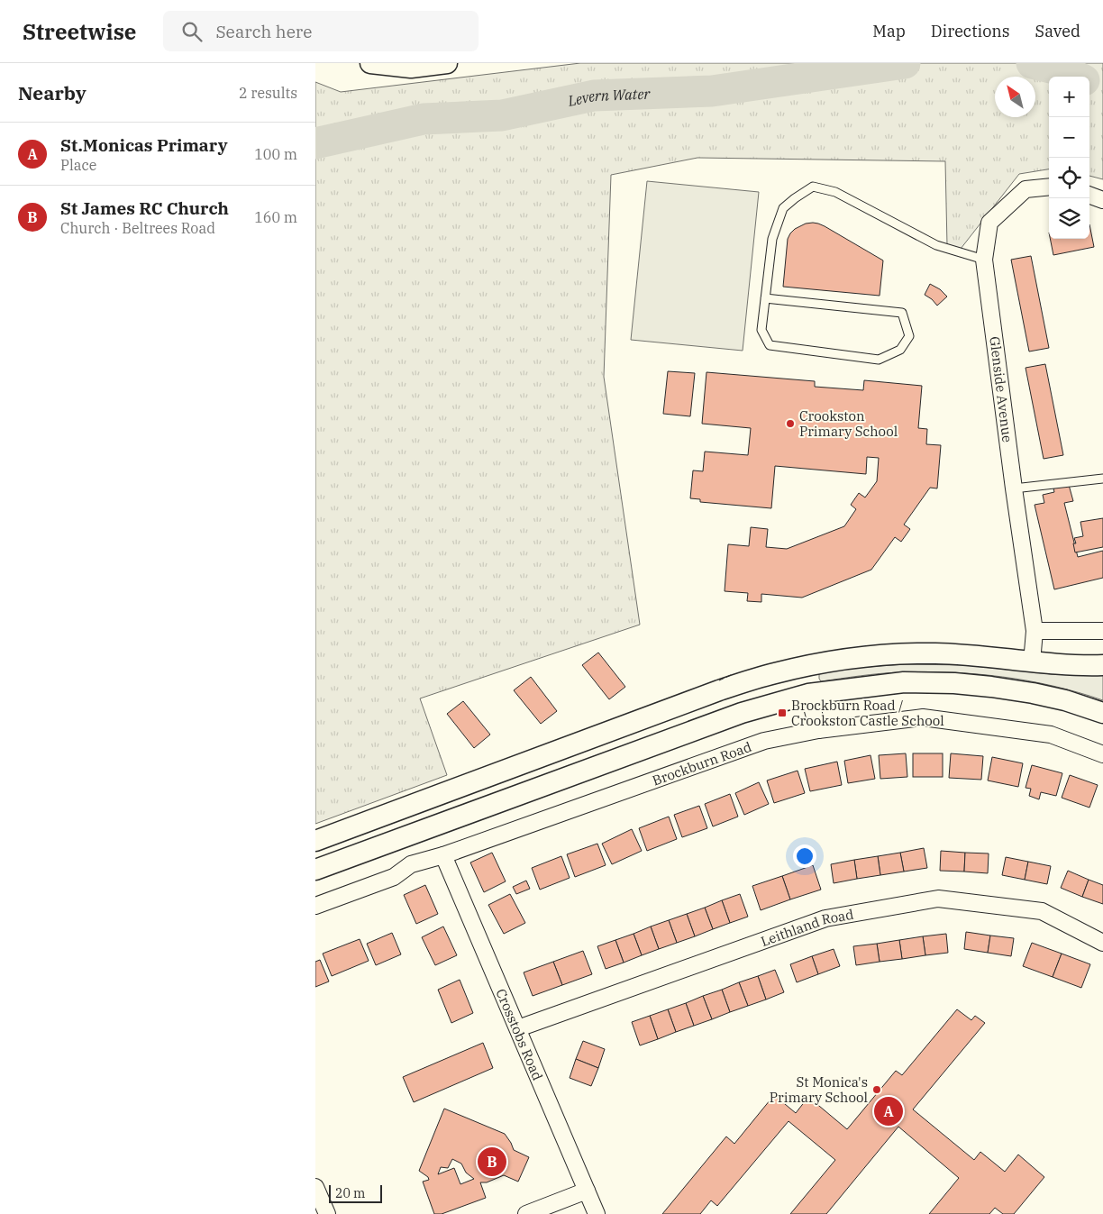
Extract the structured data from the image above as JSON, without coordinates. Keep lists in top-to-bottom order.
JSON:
{
  "streets": {
    "street": [
      "Glenside Avenue",
      "Brockburn Road",
      "Leithland Road",
      "Crosstobs Road"
    ]
  },
  "crossings": [
    ["Brockburn Road", "Crosstobs Road"],
    ["Leithland Road", "Crosstobs Road"]
  ],
  "water": ["Levern Water"],
  "places": {
    "other": ["Crookston Primary School", "St Monica's Primary School"],
    "transit": ["Brockburn Road / Crookston Castle School"]
  },
  "scale_bar": "20 m",
  "north": "top left",
  "page": {
    "header": "Streetwise",
    "search": "Search here",
    "nav": ["Map", "Directions", "Saved"],
    "heading": ["Nearby", "2 results"],
    "map_buttons": ["+", "−"],
    "list": [
      {
        "mark": "A",
        "name": "St.Monicas Primary",
        "note": "Place",
        "value": "100 m"
      },
      {
        "mark": "B",
        "name": "St James RC Church",
        "note": "Church · Beltrees Road",
        "value": "160 m"
      }
    ],
    "pins": ["A", "B"],
    "scale": "20 m"
  }
}
